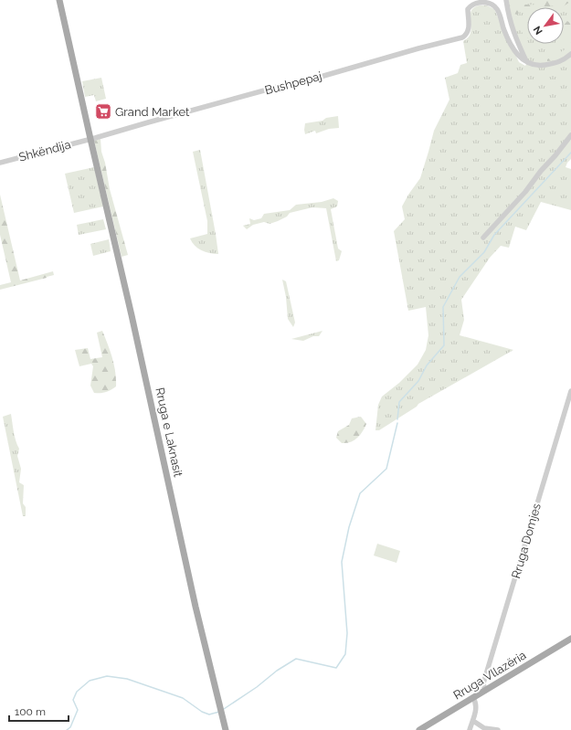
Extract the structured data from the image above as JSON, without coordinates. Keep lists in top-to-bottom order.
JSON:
{
  "streets": {
    "main road": ["Rruga e Laknasit", "Rruga Vllazëria"],
    "street": ["Bushpepaj", "Shkëndija", "Rruga Domjes"]
  },
  "crossings": [
    ["Bushpepaj", "Shkëndija"],
    ["Bushpepaj", "Rruga e Laknasit"],
    ["Shkëndija", "Rruga e Laknasit"],
    ["Rruga Domjes", "Rruga Vllazëria"]
  ],
  "places": {
    "supermarket": ["Grand Market"]
  },
  "scale_bar": "100 m",
  "north": "bottom left"
}
